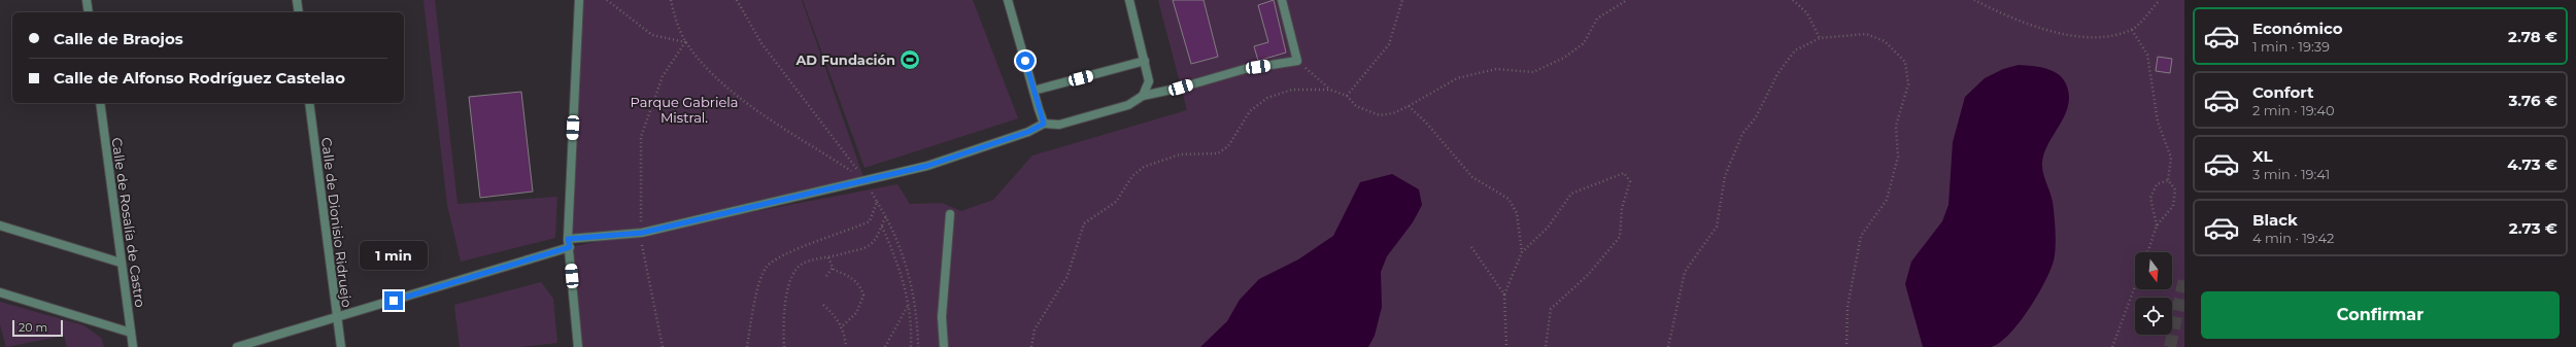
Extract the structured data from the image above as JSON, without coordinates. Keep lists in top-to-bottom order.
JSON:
{
  "streets": {
    "street": ["Calle de Rosalía de Castro", "Calle de Dionisio Ridruejo"]
  },
  "parks": ["Parque Gabriela Mistral."],
  "places": {
    "sports": ["AD Fundación"]
  },
  "scale_bar": "20 m",
  "north": "bottom",
  "page": {
    "list": [
      {
        "name": "Económico",
        "note": "1 min · 19:39",
        "value": "2.78 €"
      },
      {
        "name": "Confort",
        "note": "2 min · 19:40",
        "value": "3.76 €"
      },
      {
        "name": "XL",
        "note": "3 min · 19:41",
        "value": "4.73 €"
      },
      {
        "name": "Black",
        "note": "4 min · 19:42",
        "value": "2.73 €"
      }
    ],
    "banner": ["Calle de Braojos", "Calle de Alfonso Rodríguez Castelao"],
    "bubble": "1 min",
    "buttons": "Confirmar",
    "scale": "20 m"
  }
}
